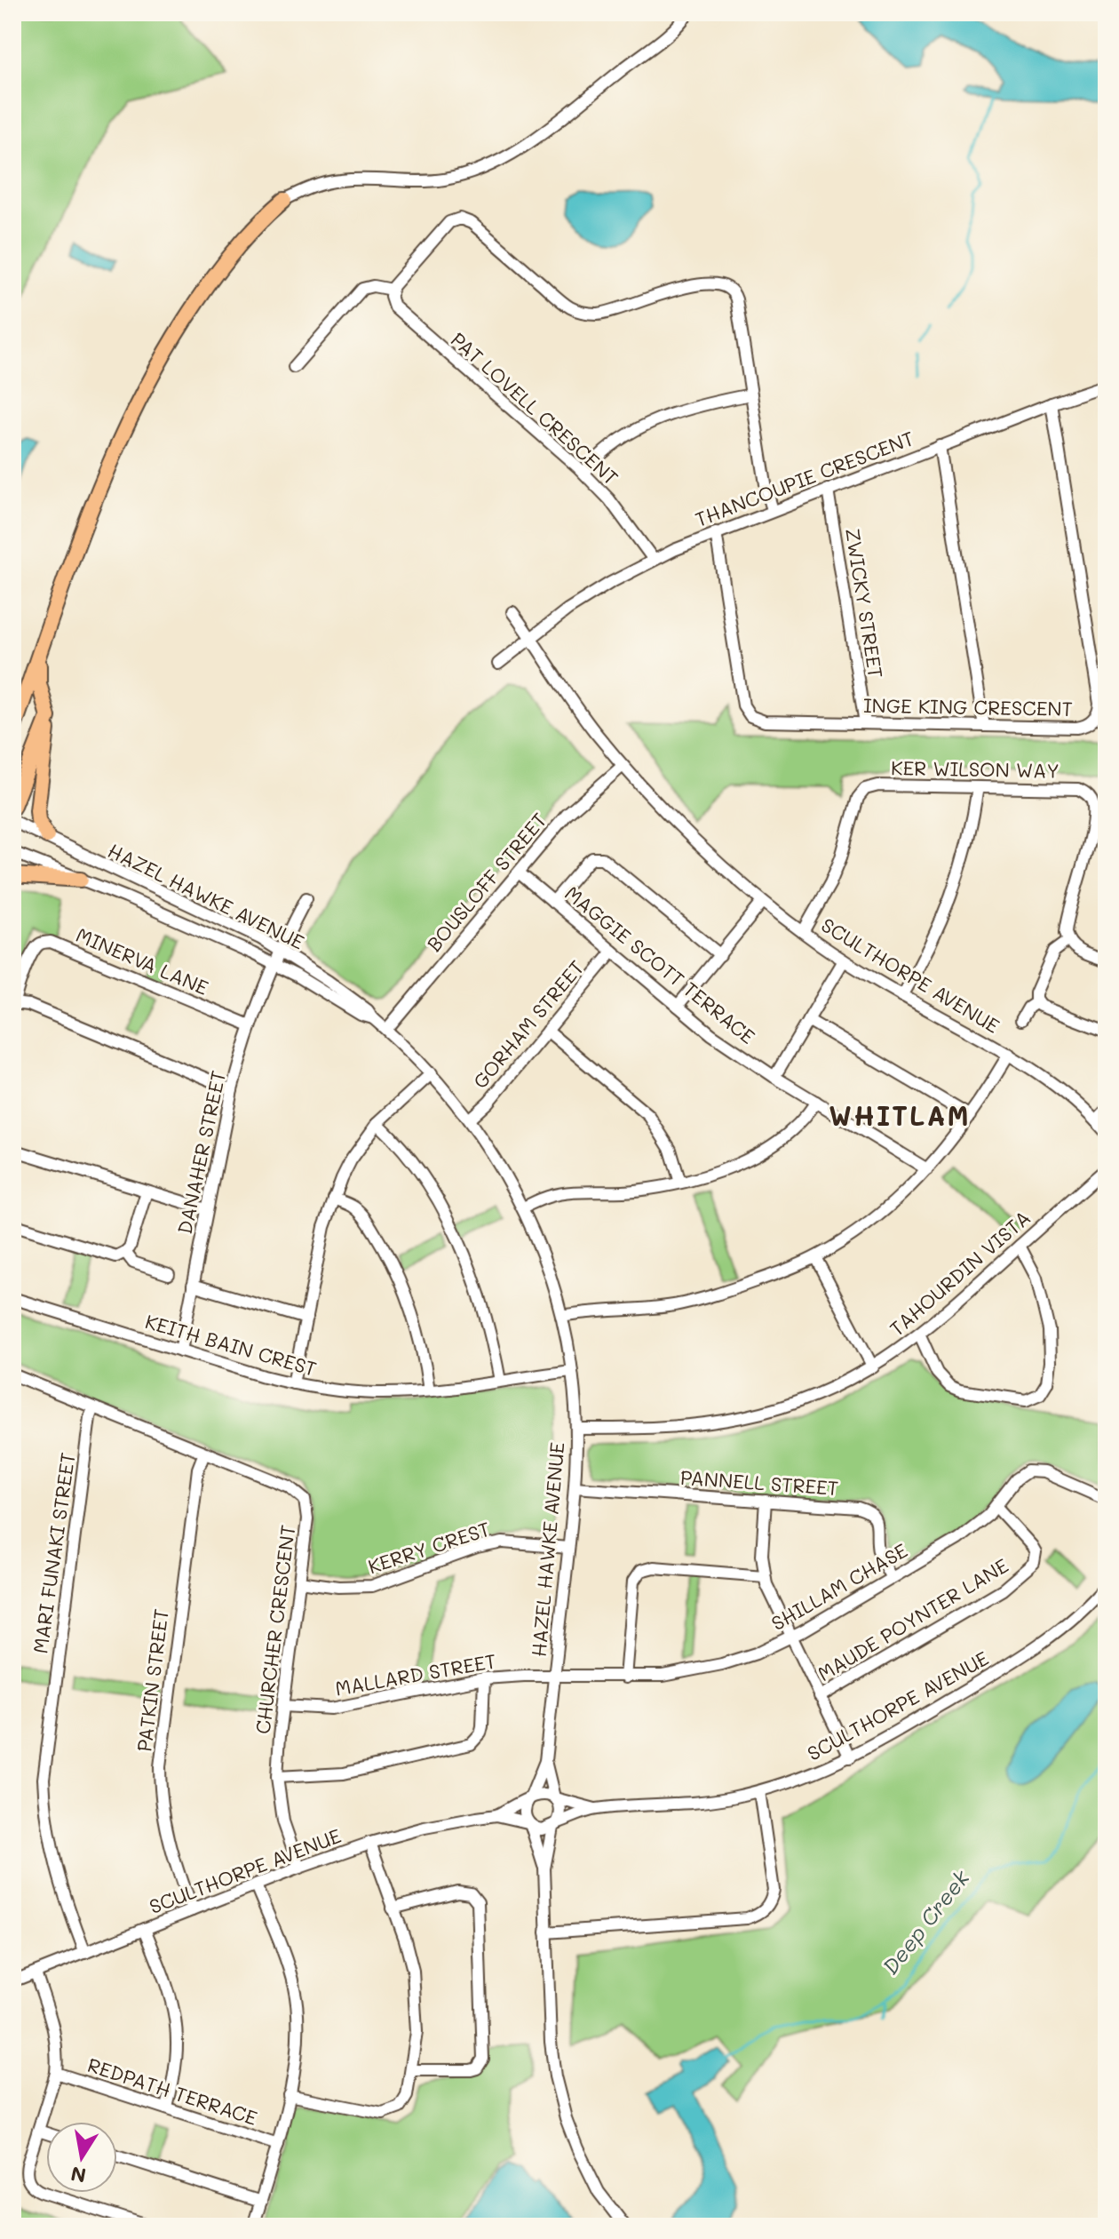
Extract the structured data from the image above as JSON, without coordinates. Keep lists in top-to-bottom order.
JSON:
{
  "streets": {
    "street": [
      "PAT LOVELL CRESCENT",
      "THANCOUPIE CRESCENT",
      "ZWICKY STREET",
      "INGE KING CRESCENT",
      "KER WILSON WAY",
      "BOUSLOFF STREET",
      "HAZEL HAWKE AVENUE",
      "MINERVA LANE",
      "MAGGIE SCOTT TERRACE",
      "SCULTHORPE AVENUE",
      "GORHAM STREET",
      "DANAHER STREET",
      "TAHOURDIN VISTA",
      "KEITH BAIN CREST",
      "PANNELL STREET",
      "KERRY CREST",
      "MARI FUNAKI STREET",
      "SHILLAM CHASE",
      "MAUDE POYNTER LANE",
      "CHURCHER CRESCENT",
      "MALLARD STREET",
      "PATKIN STREET",
      "REDPATH TERRACE"
    ]
  },
  "crossings": [
    ["PAT LOVELL CRESCENT", "THANCOUPIE CRESCENT"],
    ["THANCOUPIE CRESCENT", "ZWICKY STREET"],
    ["THANCOUPIE CRESCENT", "INGE KING CRESCENT"],
    ["THANCOUPIE CRESCENT", "SCULTHORPE AVENUE"],
    ["ZWICKY STREET", "INGE KING CRESCENT"],
    ["KER WILSON WAY", "SCULTHORPE AVENUE"],
    ["BOUSLOFF STREET", "HAZEL HAWKE AVENUE"],
    ["BOUSLOFF STREET", "MAGGIE SCOTT TERRACE"],
    ["BOUSLOFF STREET", "SCULTHORPE AVENUE"],
    ["HAZEL HAWKE AVENUE", "SCULTHORPE AVENUE"],
    ["HAZEL HAWKE AVENUE", "GORHAM STREET"],
    ["HAZEL HAWKE AVENUE", "DANAHER STREET"],
    ["HAZEL HAWKE AVENUE", "TAHOURDIN VISTA"],
    ["HAZEL HAWKE AVENUE", "KEITH BAIN CREST"],
    ["HAZEL HAWKE AVENUE", "PANNELL STREET"],
    ["HAZEL HAWKE AVENUE", "KERRY CREST"],
    ["HAZEL HAWKE AVENUE", "SHILLAM CHASE"],
    ["HAZEL HAWKE AVENUE", "MALLARD STREET"],
    ["MINERVA LANE", "DANAHER STREET"],
    ["MAGGIE SCOTT TERRACE", "GORHAM STREET"],
    ["SCULTHORPE AVENUE", "MARI FUNAKI STREET"],
    ["SCULTHORPE AVENUE", "CHURCHER CRESCENT"],
    ["SCULTHORPE AVENUE", "PATKIN STREET"],
    ["DANAHER STREET", "KEITH BAIN CREST"],
    ["PANNELL STREET", "SHILLAM CHASE"],
    ["KERRY CREST", "CHURCHER CRESCENT"],
    ["MARI FUNAKI STREET", "CHURCHER CRESCENT"],
    ["SHILLAM CHASE", "MAUDE POYNTER LANE"],
    ["SHILLAM CHASE", "MALLARD STREET"],
    ["CHURCHER CRESCENT", "MALLARD STREET"],
    ["CHURCHER CRESCENT", "PATKIN STREET"]
  ],
  "districts": ["WHITLAM"],
  "water": ["Deep Creek"],
  "north": "bottom"
}
